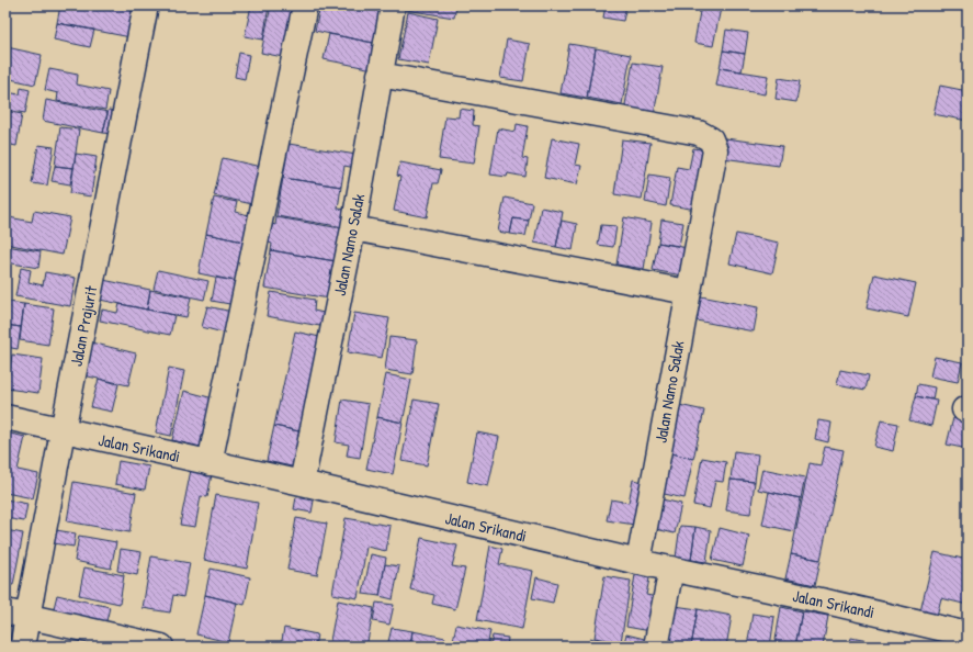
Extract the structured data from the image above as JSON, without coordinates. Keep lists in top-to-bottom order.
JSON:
{
  "streets": {
    "street": ["Jalan Namo Salak", "Jalan Prajurit", "Jalan Srikandi"]
  },
  "crossings": [
    ["Jalan Namo Salak", "Jalan Srikandi"],
    ["Jalan Prajurit", "Jalan Srikandi"]
  ]
}
